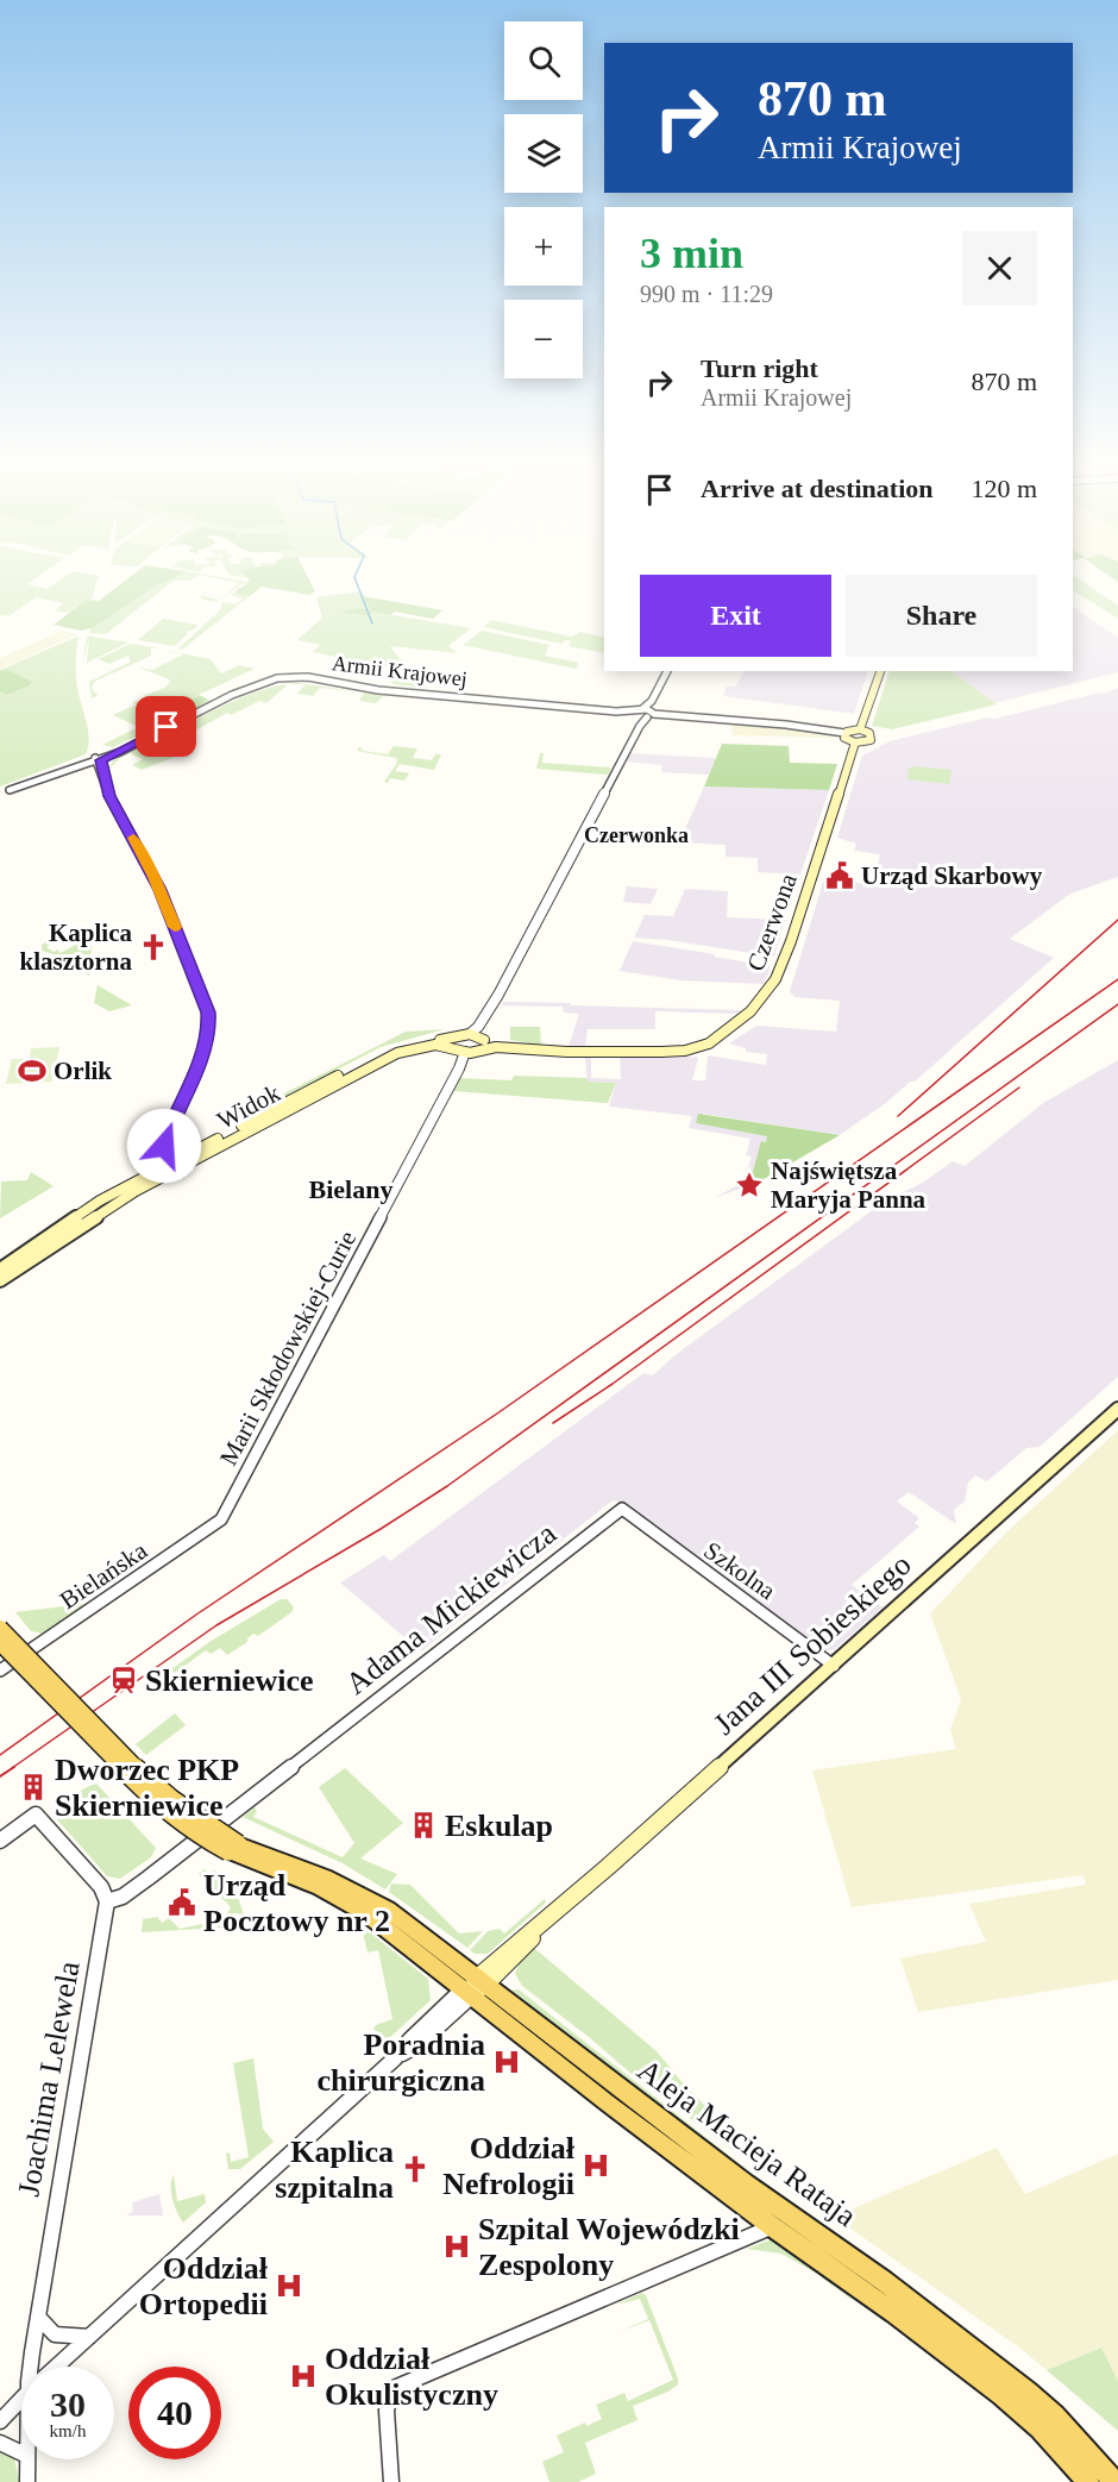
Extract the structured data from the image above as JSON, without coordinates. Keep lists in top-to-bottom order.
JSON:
{
  "streets": {
    "main road": [
      "Czerwona",
      "Widok",
      "Jana III Sobieskiego",
      "Aleja Macieja Rataja"
    ],
    "street": [
      "Armii Krajowej",
      "Marii Skłodowskiej-Curie",
      "Szkolna",
      "Bielańska",
      "Adama Mickiewicza",
      "Joachima Lelewela"
    ]
  },
  "crossings": [
    ["Widok", "Marii Skłodowskiej-Curie"],
    ["Marii Skłodowskiej-Curie", "Bielańska"],
    ["Szkolna", "Adama Mickiewicza"],
    ["Szkolna", "Jana III Sobieskiego"],
    ["Adama Mickiewicza", "Joachima Lelewela"],
    ["Jana III Sobieskiego", "Aleja Macieja Rataja"]
  ],
  "districts": ["Czerwonka", "Bielany"],
  "places": {
    "public building": ["Urząd Skarbowy", "Urząd Pocztowy nr 2"],
    "church": ["Kaplica klasztorna", "Kaplica szpitalna"],
    "sports": ["Orlik"],
    "place": ["Najświętsza Maryja Panna"],
    "station": ["Skierniewice"],
    "building": ["Dworzec PKP Skierniewice", "Eskulap"],
    "hospital": [
      "Poradnia chirurgiczna",
      "Oddział Nefrologii",
      "Szpital Wojewódzki Zespolony",
      "Oddział Ortopedii",
      "Oddział Okulistyczny"
    ]
  },
  "page": {
    "map_buttons": ["+", "−"],
    "turn": ["870 m", "Armii Krajowej"],
    "heading": ["3 min", "990 m · 11:29"],
    "list": [
      {
        "name": "Turn right",
        "note": "Armii Krajowej",
        "value": "870 m"
      },
      {
        "name": "Arrive at destination",
        "value": "120 m"
      }
    ],
    "buttons": ["Exit", "Share"],
    "speed": "30 km/h",
    "limit": "40"
  }
}
